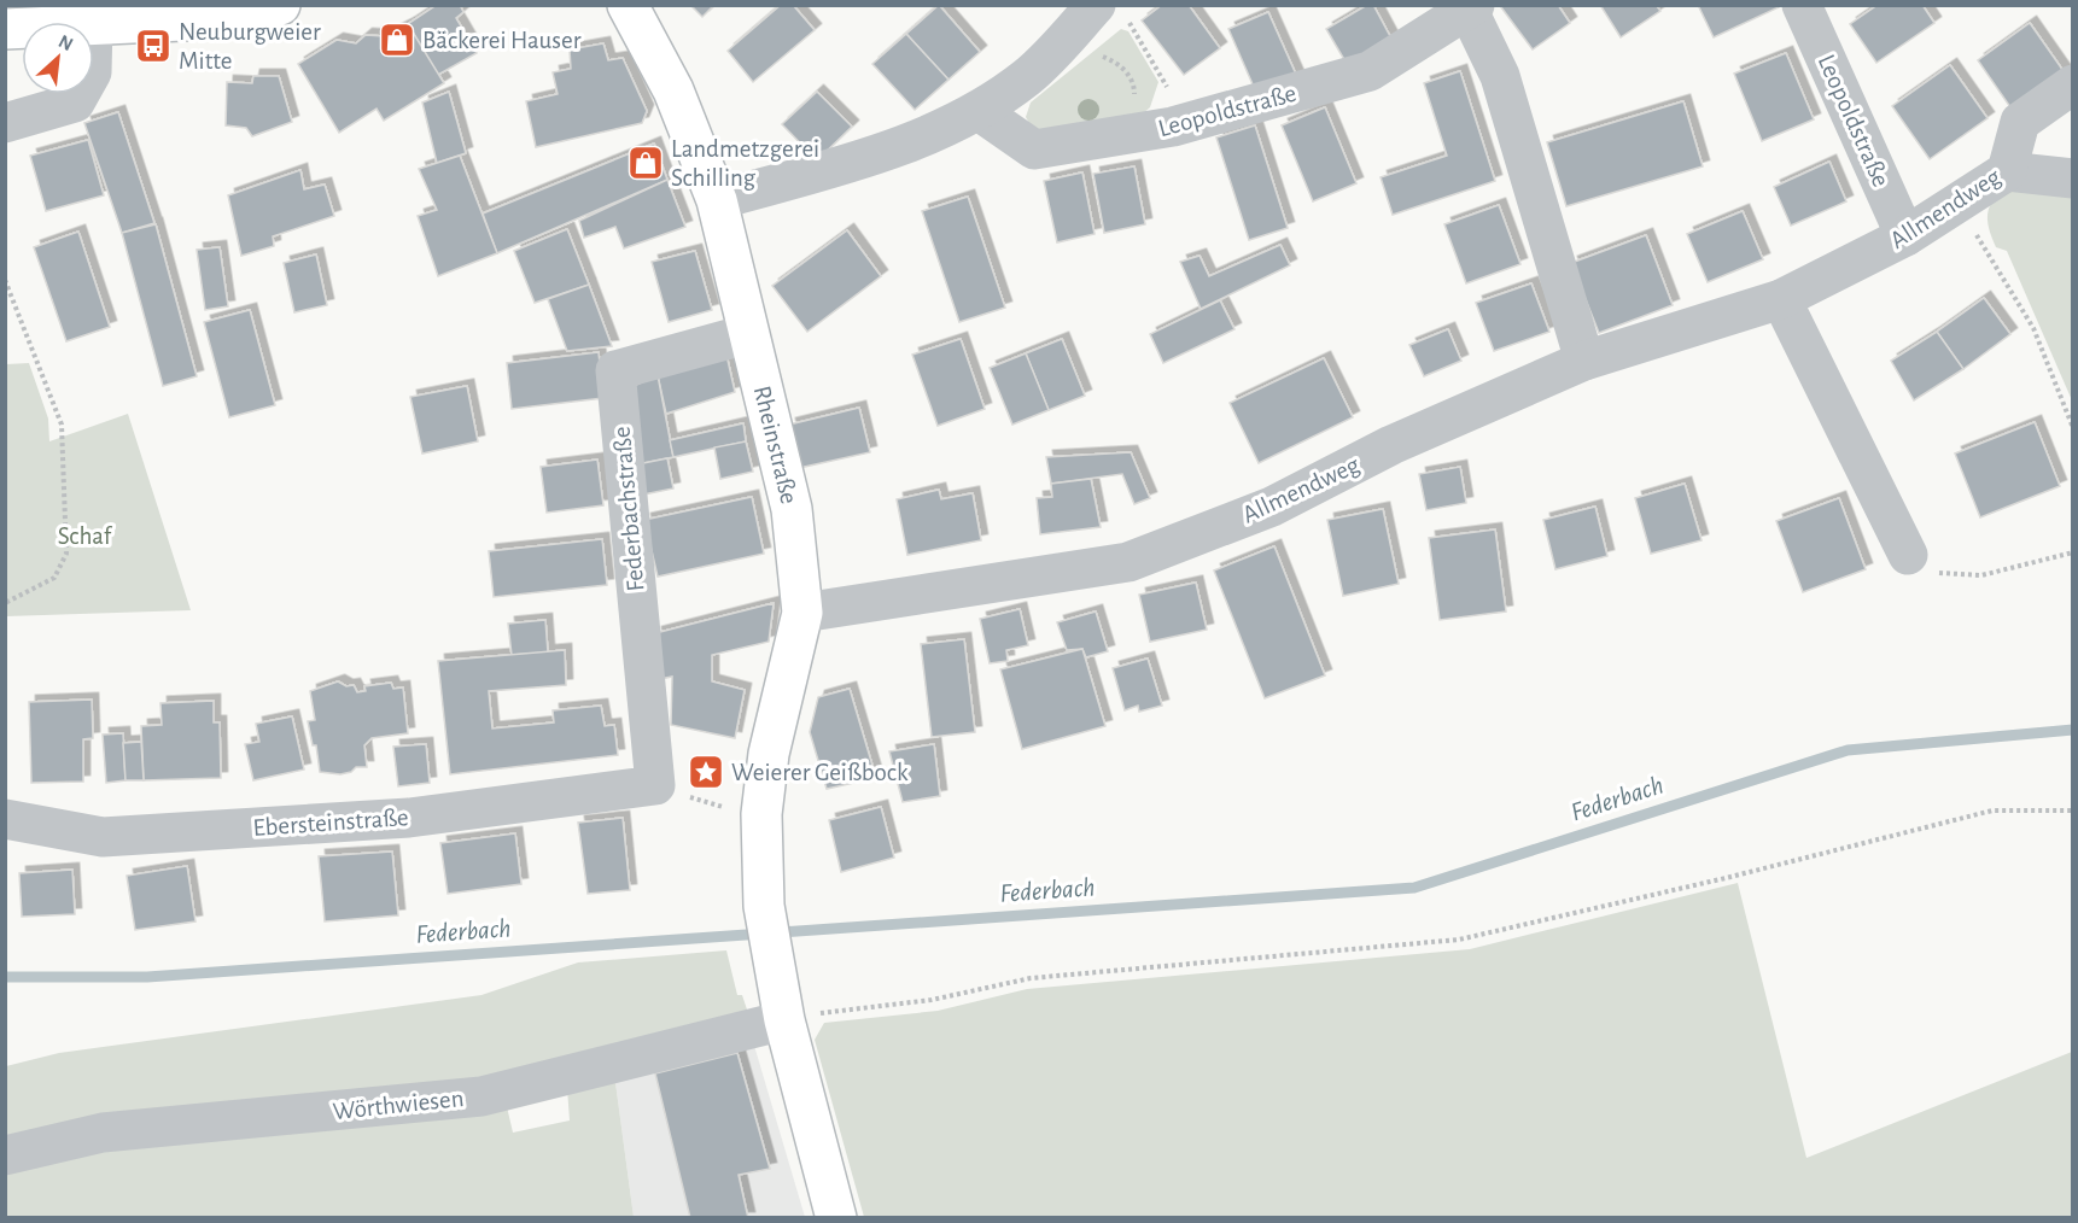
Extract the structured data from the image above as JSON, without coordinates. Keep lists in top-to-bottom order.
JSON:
{
  "streets": {
    "main road": ["Rheinstraße"],
    "street": [
      "Leopoldstraße",
      "Allmendweg",
      "Federbachstraße",
      "Ebersteinstraße",
      "Wörthwiesen"
    ]
  },
  "crossings": [
    ["Leopoldstraße", "Allmendweg"],
    ["Allmendweg", "Rheinstraße"],
    ["Rheinstraße", "Federbachstraße"],
    ["Rheinstraße", "Wörthwiesen"],
    ["Federbachstraße", "Ebersteinstraße"]
  ],
  "water": ["Federbach"],
  "parks": ["Schaf"],
  "places": {
    "shop": ["Bäckerei Hauser", "Landmetzgerei Schilling"],
    "bus stop": ["Neuburgweier Mitte"],
    "place": ["Weierer Geißbock"]
  },
  "north": "top right"
}
